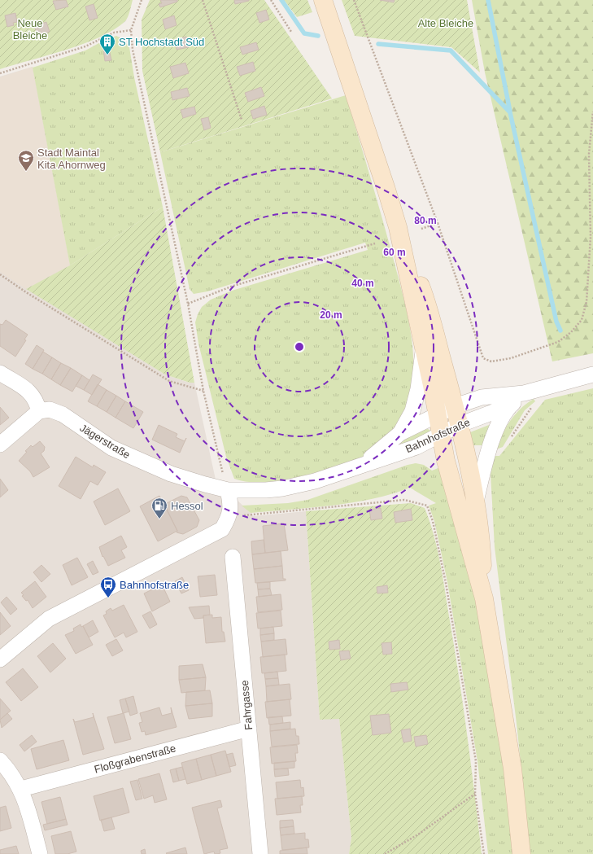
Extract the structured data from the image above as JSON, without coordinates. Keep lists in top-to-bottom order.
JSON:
{
  "streets": {
    "street": [
      "Bahnhofstraße",
      "Jägerstraße",
      "Fahrgasse",
      "Floßgrabenstraße"
    ]
  },
  "crossings": [
    ["Bahnhofstraße", "Jägerstraße"],
    ["Fahrgasse", "Floßgrabenstraße"]
  ],
  "parks": ["Neue Bleiche", "Alte Bleiche"],
  "places": {
    "building": ["ST Hochstadt Süd"],
    "school or university": ["Stadt Maintal Kita Ahornweg"],
    "fuel station": ["Hessol"],
    "bus stop": ["Bahnhofstraße"]
  },
  "rings": [
    "80 m",
    "60 m",
    "40 m",
    "20 m"
  ]
}
